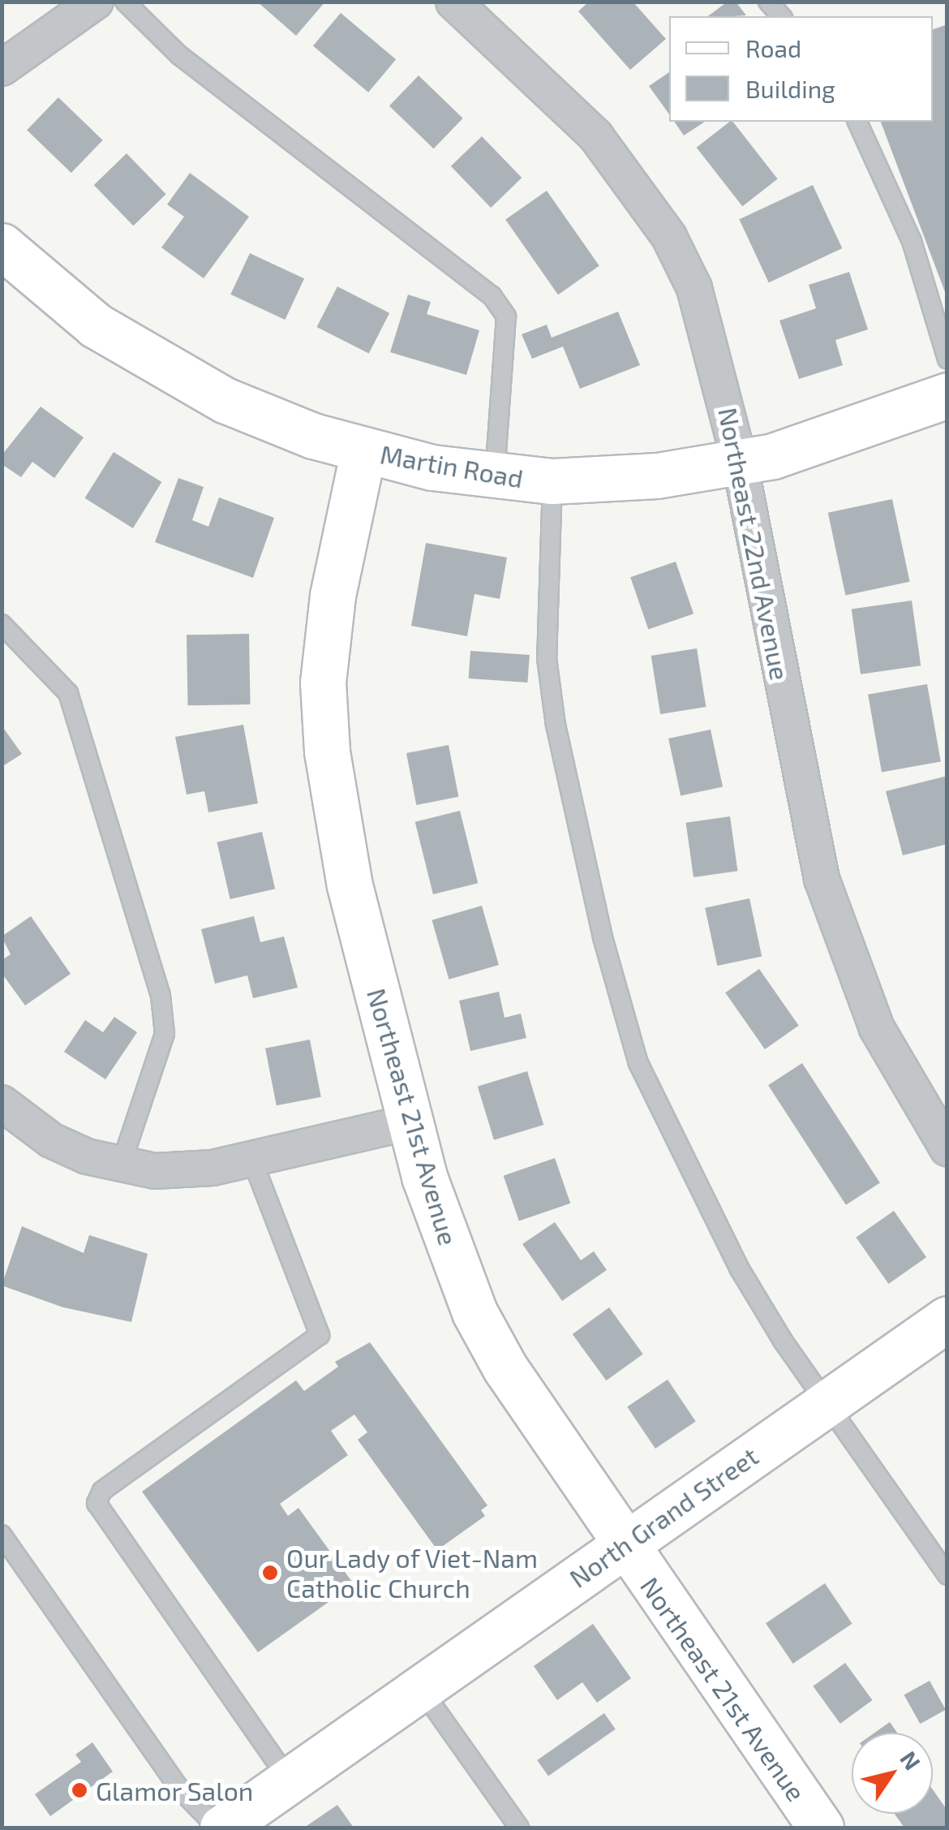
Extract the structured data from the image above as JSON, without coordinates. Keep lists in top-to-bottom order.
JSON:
{
  "streets": {
    "street": [
      "Martin Road",
      "Northeast 22nd Avenue",
      "Northeast 21st Avenue",
      "North Grand Street"
    ]
  },
  "crossings": [
    ["Martin Road", "Northeast 22nd Avenue"],
    ["Martin Road", "Northeast 21st Avenue"],
    ["Northeast 21st Avenue", "North Grand Street"]
  ],
  "places": ["Our Lady of Viet-Nam Catholic Church", "Glamor Salon"],
  "legend": ["Road", "Building"],
  "north": "top right"
}
